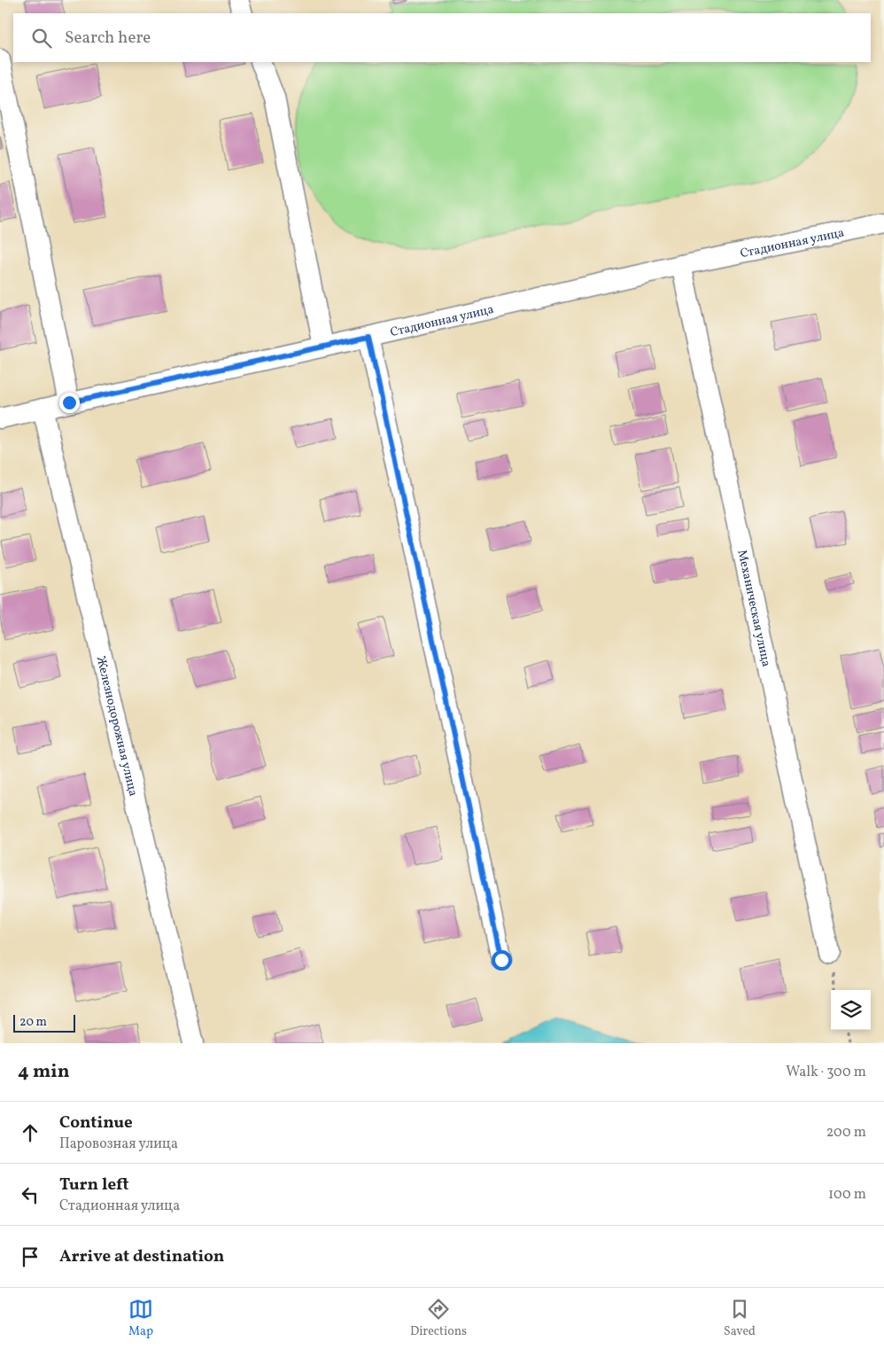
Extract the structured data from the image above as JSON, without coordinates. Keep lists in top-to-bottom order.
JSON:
{
  "streets": {
    "street": ["Стадионная улица", "Механическая улица", "Железнодорожная улица"]
  },
  "crossings": [
    ["Стадионная улица", "Механическая улица"],
    ["Стадионная улица", "Железнодорожная улица"]
  ],
  "scale_bar": "20 m",
  "page": {
    "search": "Search here",
    "scale": "20 m",
    "heading": ["4 min", "Walk · 300 m"],
    "list": [
      ["Continue", "Паровозная улица", "200 m"],
      ["Turn left", "Стадионная улица", "100 m"],
      "Arrive at destination"
    ],
    "nav": ["Map", "Directions", "Saved"]
  }
}
